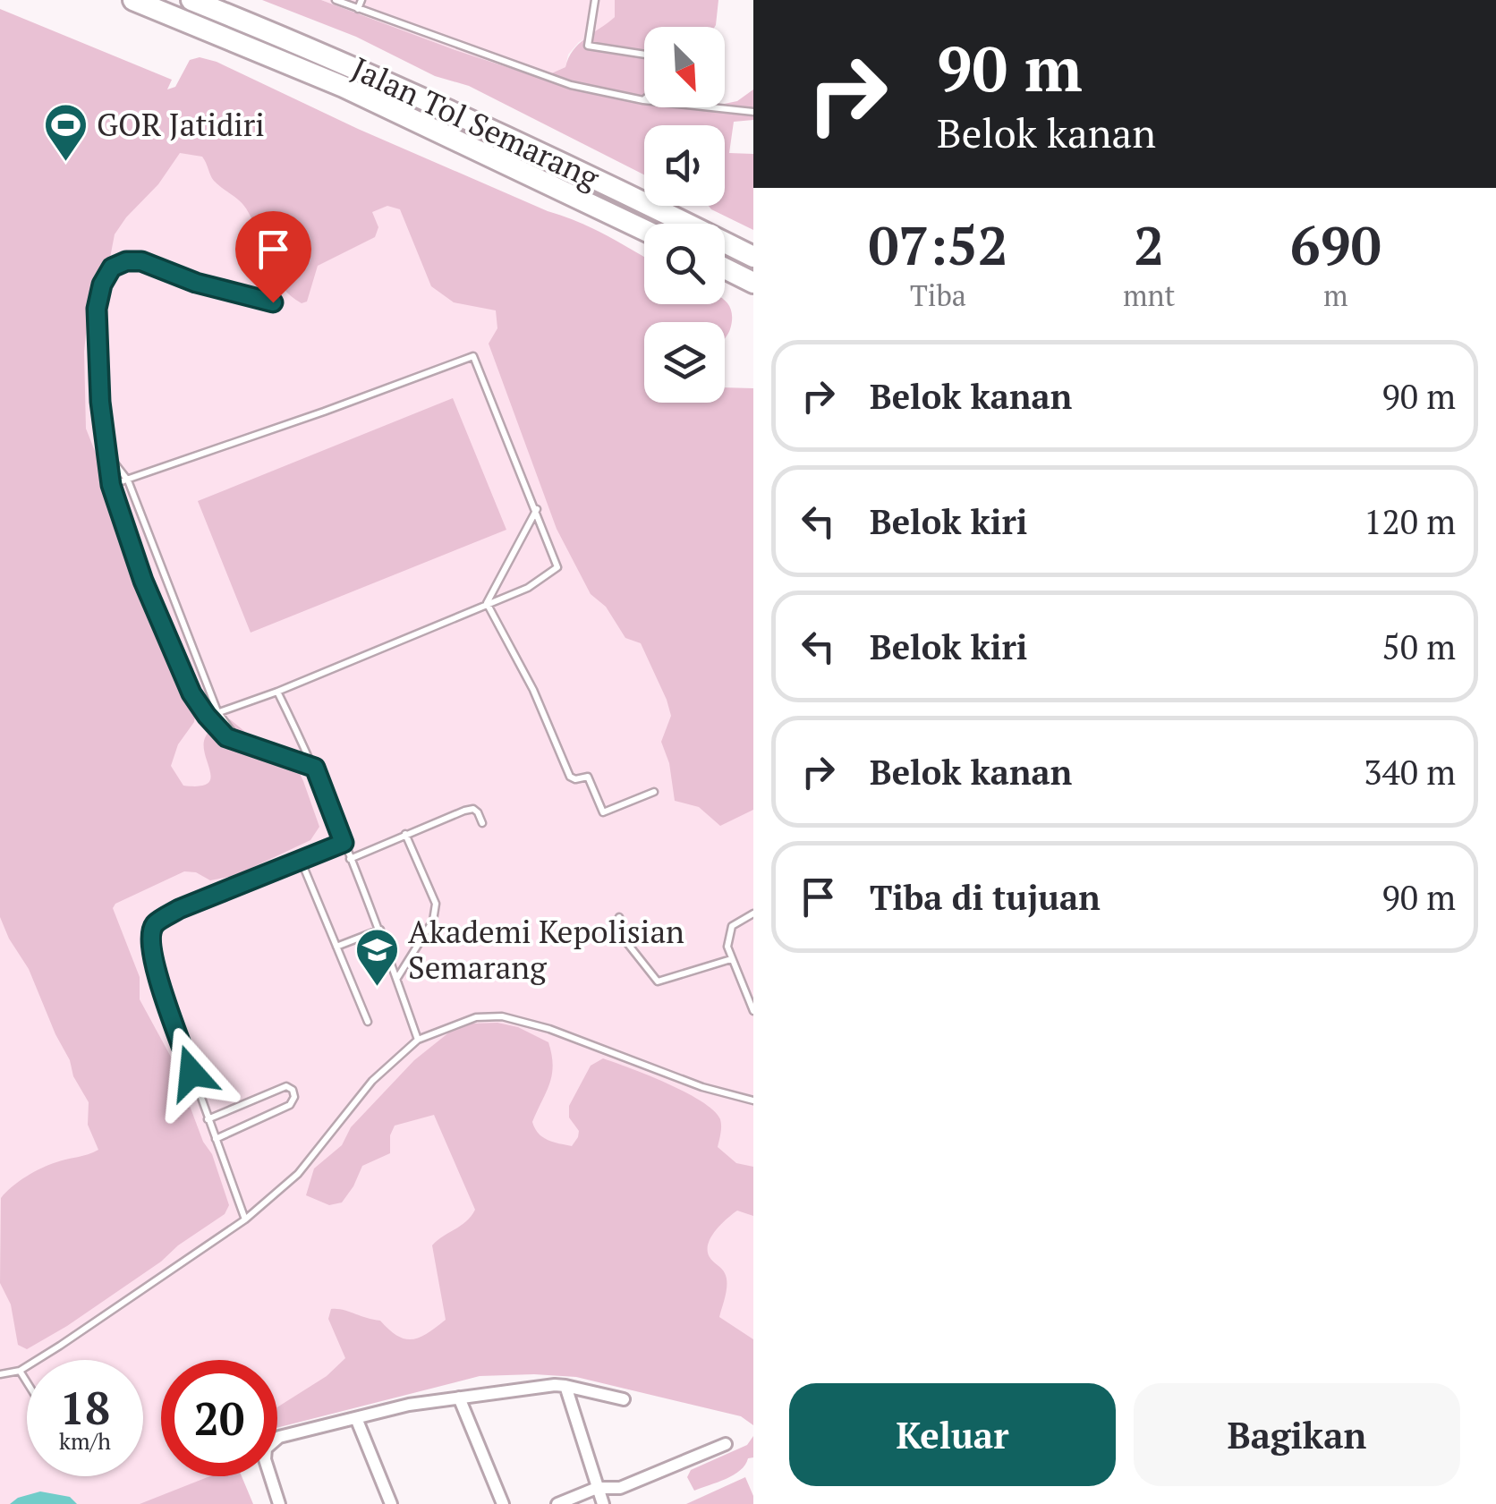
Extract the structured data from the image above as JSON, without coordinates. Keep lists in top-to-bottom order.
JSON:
{
  "streets": {
    "highway": ["Jalan Tol Semarang"]
  },
  "places": {
    "sports": ["GOR Jatidiri"],
    "school or university": ["Akademi Kepolisian Semarang"]
  },
  "north": "bottom right",
  "page": {
    "turn": ["90 m", "Belok kanan"],
    "eta": [
      "07:52",
      "Tiba",
      "2",
      "mnt",
      "690",
      "m"
    ],
    "list": [
      {
        "name": "Belok kanan",
        "value": "90 m"
      },
      {
        "name": "Belok kiri",
        "value": "120 m"
      },
      {
        "name": "Belok kiri",
        "value": "50 m"
      },
      {
        "name": "Belok kanan",
        "value": "340 m"
      },
      {
        "name": "Tiba di tujuan",
        "value": "90 m"
      }
    ],
    "speed": "18 km/h",
    "limit": "20",
    "buttons": ["Keluar", "Bagikan"]
  }
}
